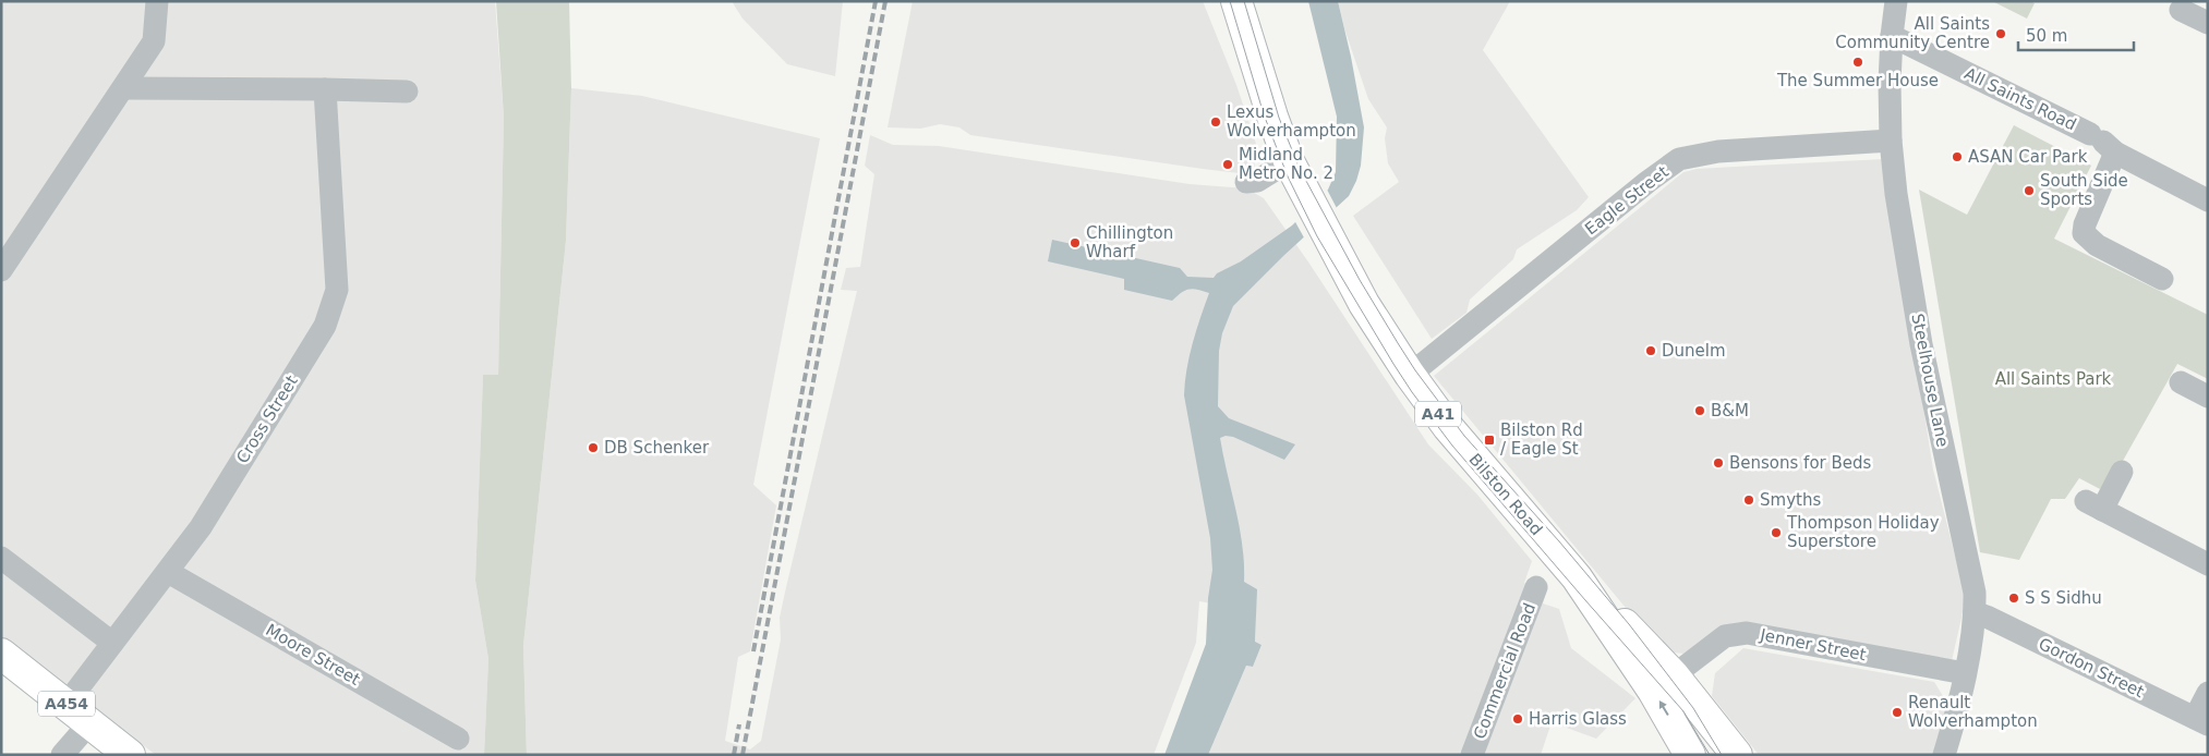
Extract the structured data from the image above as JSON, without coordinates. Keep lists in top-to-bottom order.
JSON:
{
  "streets": {
    "highway": ["A41", "Bilston Road", "A454"],
    "street": [
      "All Saints Road",
      "Eagle Street",
      "Steelhouse Lane",
      "Cross Street",
      "Jenner Street",
      "Moore Street",
      "Gordon Street",
      "Commercial Road"
    ]
  },
  "crossings": [
    ["All Saints Road", "Steelhouse Lane"],
    ["Eagle Street", "Steelhouse Lane"],
    ["Eagle Street", "Bilston Road"],
    ["Steelhouse Lane", "Jenner Street"],
    ["Steelhouse Lane", "Gordon Street"],
    ["A41", "Bilston Road"],
    ["A41", "Jenner Street"],
    ["Cross Street", "Moore Street"],
    ["Cross Street", "A454"]
  ],
  "parks": ["All Saints Park"],
  "places": {
    "other": [
      "All Saints Community Centre",
      "The Summer House",
      "Lexus Wolverhampton",
      "ASAN Car Park",
      "Midland Metro No. 2",
      "South Side Sports",
      "Chillington Wharf",
      "Dunelm",
      "B&M",
      "DB Schenker",
      "Bensons for Beds",
      "Smyths",
      "Thompson Holiday Superstore",
      "S S Sidhu",
      "Renault Wolverhampton",
      "Harris Glass"
    ],
    "transit": ["Bilston Rd / Eagle St"]
  },
  "scale_bar": "50 m"
}
